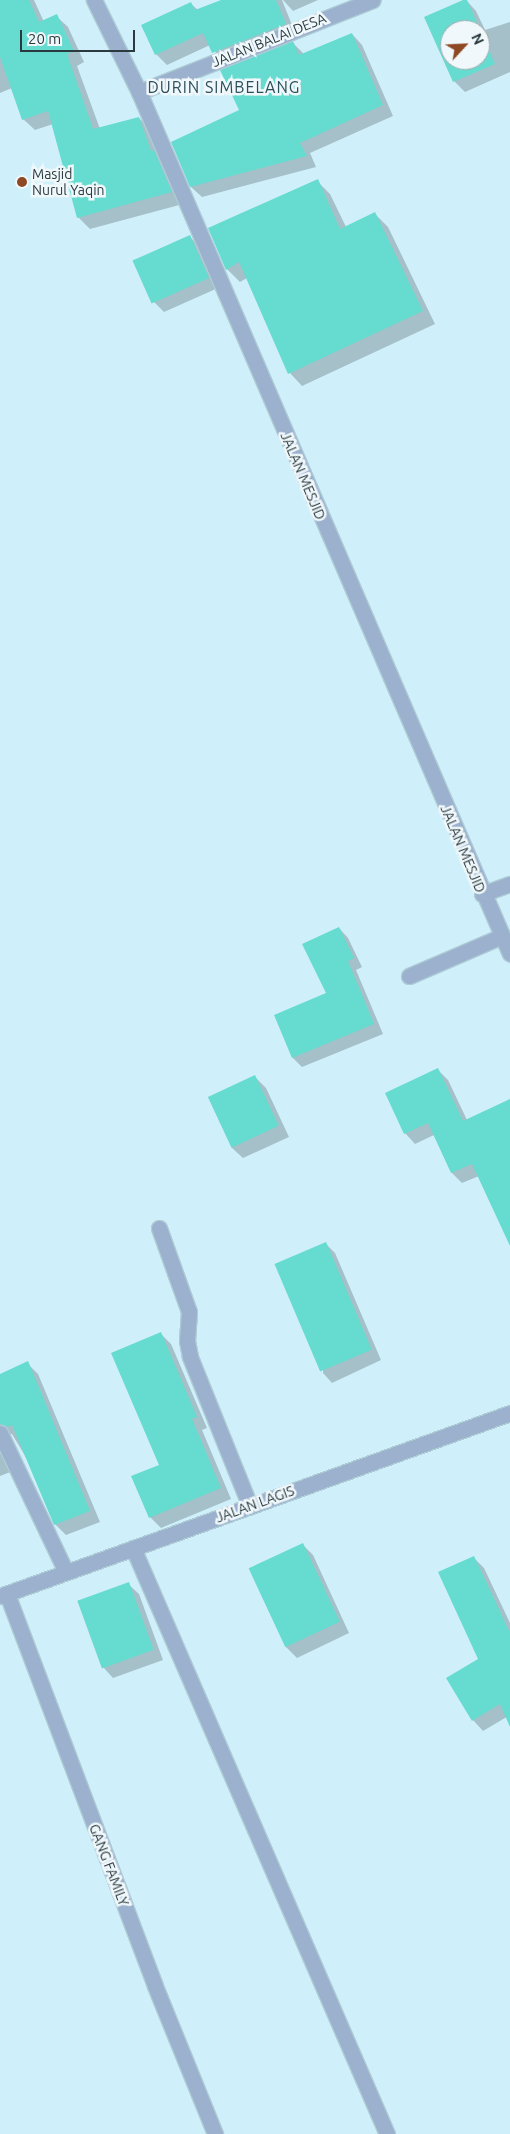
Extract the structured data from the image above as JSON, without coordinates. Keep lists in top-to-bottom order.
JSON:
{
  "streets": {
    "street": [
      "JALAN BALAI DESA",
      "JALAN MESJID",
      "JALAN LAGIS",
      "GANG FAMILY"
    ]
  },
  "crossings": [
    ["JALAN BALAI DESA", "JALAN MESJID"],
    ["JALAN LAGIS", "GANG FAMILY"]
  ],
  "districts": ["DURIN SIMBELANG"],
  "places": ["Masjid Nurul Yaqin"],
  "scale_bar": "20 m",
  "north": "top right"
}
